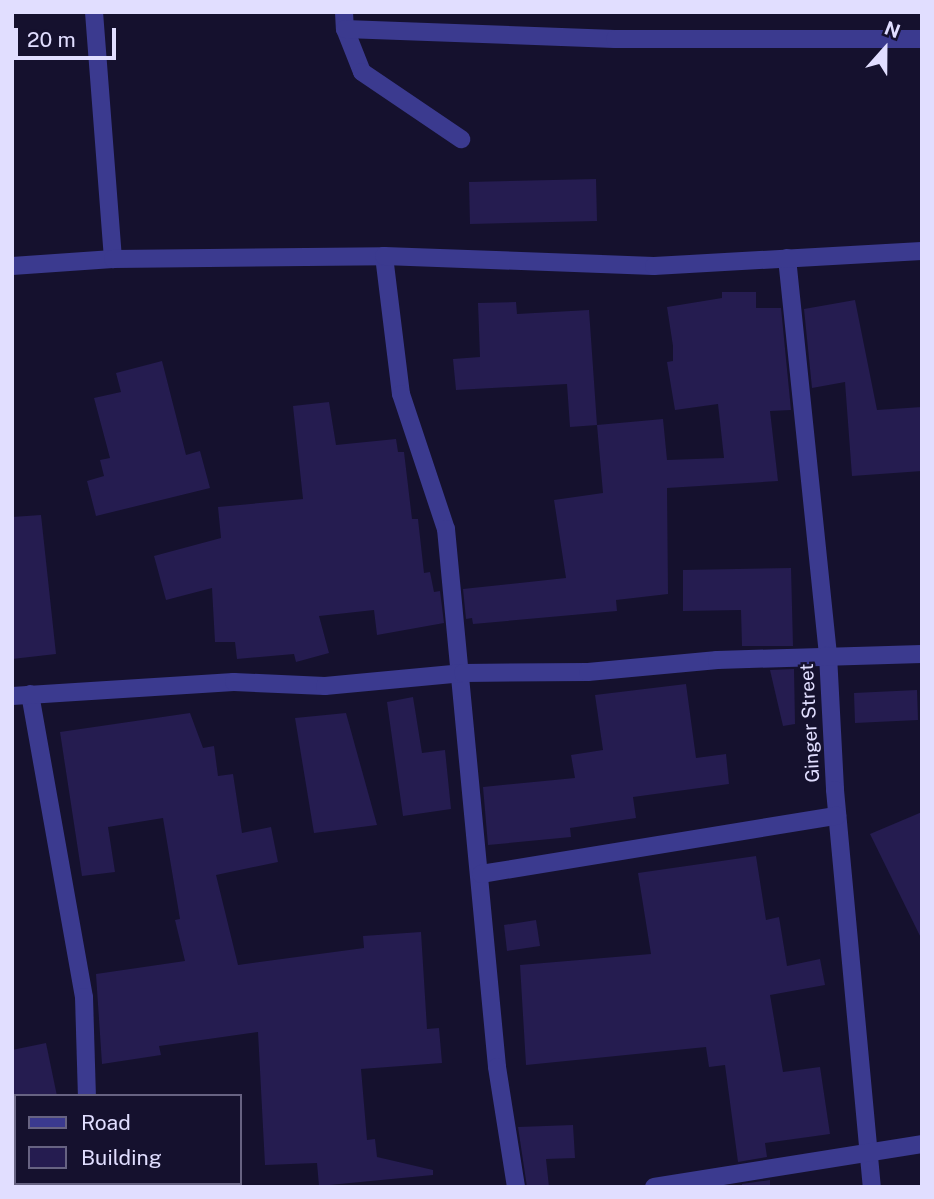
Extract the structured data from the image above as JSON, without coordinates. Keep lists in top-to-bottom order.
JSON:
{
  "streets": {
    "street": ["Ginger Street"]
  },
  "legend": ["Road", "Building"],
  "scale_bar": "20 m",
  "north": "top"
}
